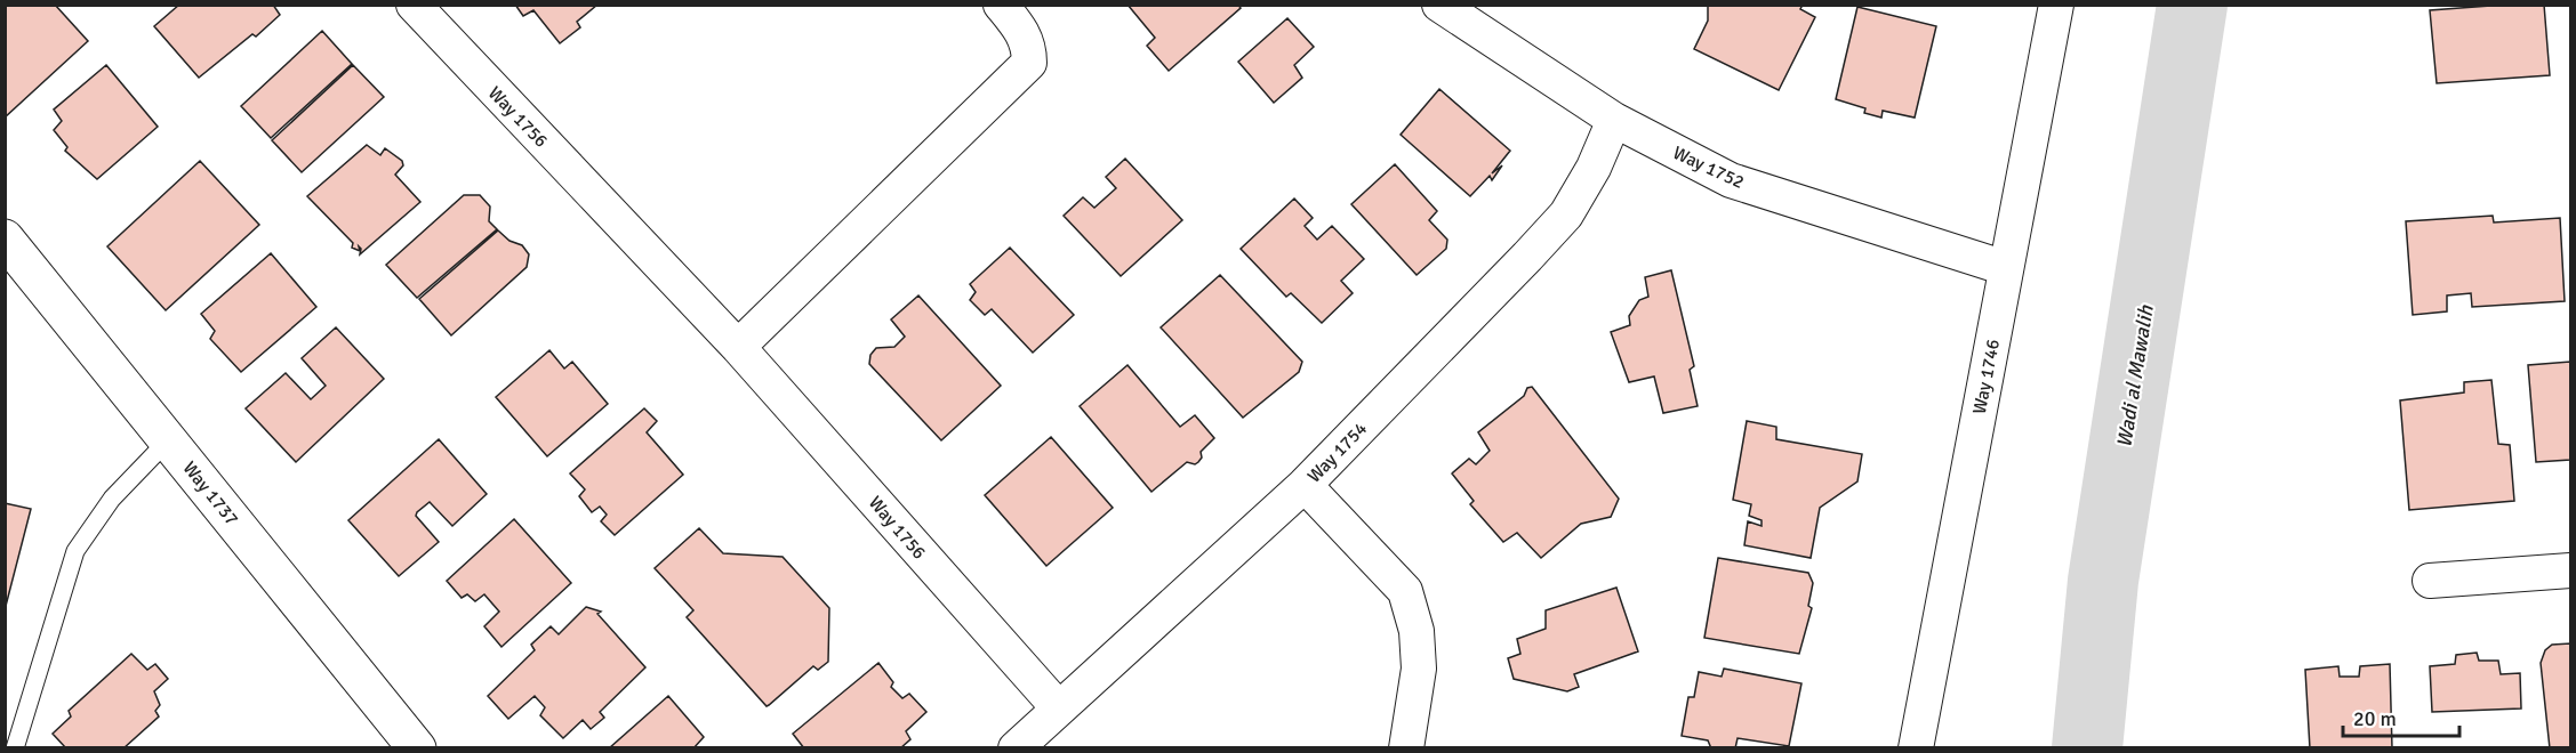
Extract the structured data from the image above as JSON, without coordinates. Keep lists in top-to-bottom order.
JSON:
{
  "streets": {
    "street": [
      "Way 1756",
      "Way 1752",
      "Way 1746",
      "Way 1754",
      "Way 1737"
    ]
  },
  "crossings": [
    ["Way 1756", "Way 1754"],
    ["Way 1752", "Way 1746"],
    ["Way 1752", "Way 1754"]
  ],
  "water": ["Wadi al Mawalih"],
  "scale_bar": "20 m"
}
